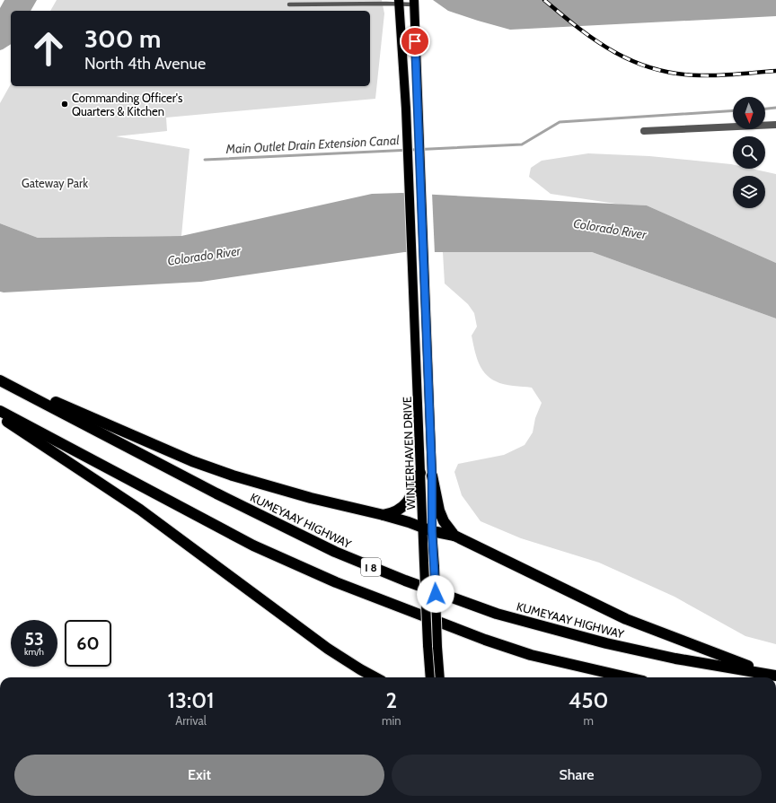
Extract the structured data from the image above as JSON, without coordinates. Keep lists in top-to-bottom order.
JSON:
{
  "streets": {
    "highway": ["KUMEYAAY HIGHWAY", "I 8"],
    "main road": ["WINTERHAVEN DRIVE"]
  },
  "water": ["Main Outlet Drain Extension Canal", "Colorado River"],
  "parks": ["Gateway Park"],
  "places": ["Commanding Officer's Quarters & Kitchen"],
  "north": "bottom",
  "page": {
    "turn": ["300 m", "North 4th Avenue"],
    "speed": "53 km/h",
    "limit": "60",
    "eta": [
      "13:01",
      "Arrival",
      "2",
      "min",
      "450",
      "m"
    ],
    "buttons": ["Exit", "Share"]
  }
}
